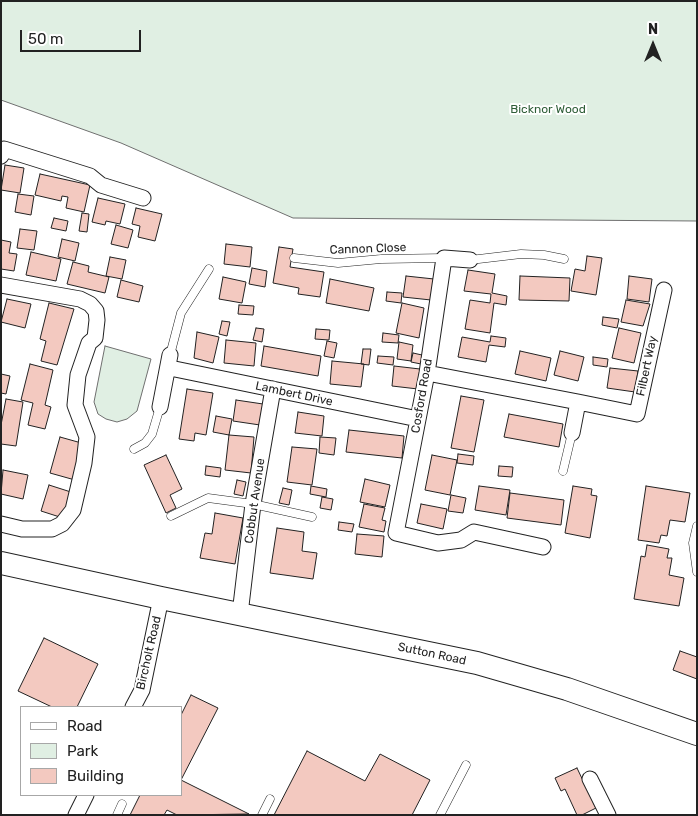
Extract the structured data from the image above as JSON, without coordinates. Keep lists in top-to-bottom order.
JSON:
{
  "streets": {
    "main road": ["Sutton Road"],
    "street": [
      "Filbert Way",
      "Lambert Drive",
      "Cosford Road",
      "Cobbut Avenue",
      "Bircholt Road"
    ],
    "lane": ["Cannon Close"]
  },
  "crossings": [
    ["Cannon Close", "Cosford Road"],
    ["Filbert Way", "Cosford Road"],
    ["Lambert Drive", "Cosford Road"],
    ["Lambert Drive", "Cobbut Avenue"],
    ["Cobbut Avenue", "Sutton Road"],
    ["Bircholt Road", "Sutton Road"]
  ],
  "parks": ["Bicknor Wood"],
  "legend": ["Road", "Park", "Building"],
  "scale_bar": "50 m",
  "north": "top"
}
